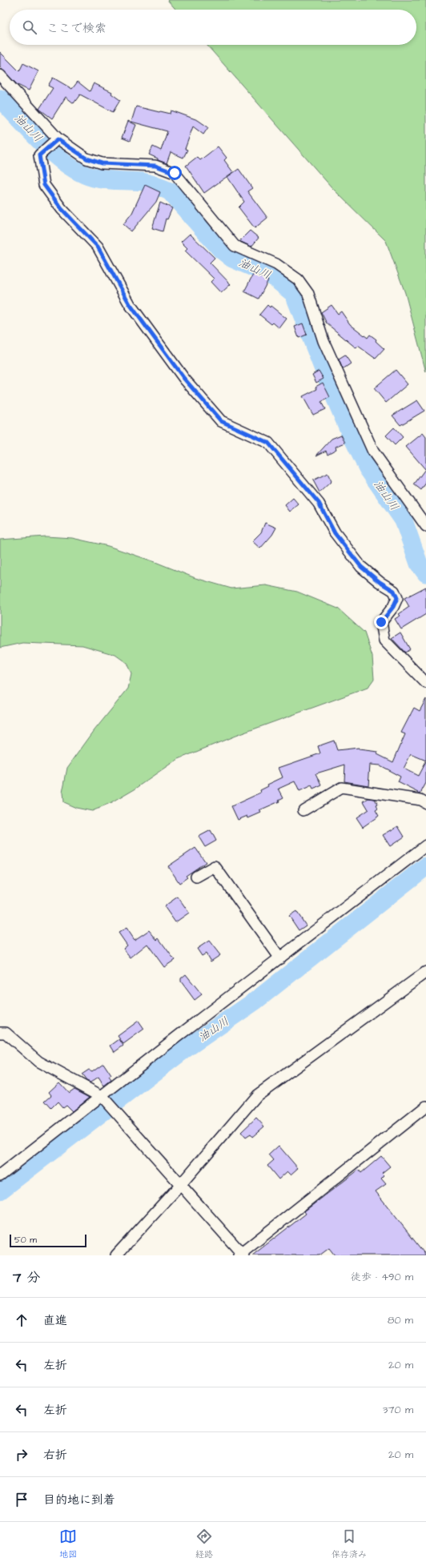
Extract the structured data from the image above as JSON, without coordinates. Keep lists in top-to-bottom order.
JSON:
{
  "water": ["油山川"],
  "scale_bar": "50 m",
  "page": {
    "search": "ここで検索",
    "scale": "50 m",
    "heading": ["7 分", "徒歩 · 490 m"],
    "list": [
      ["直進", "80 m"],
      ["左折", "20 m"],
      ["左折", "370 m"],
      ["右折", "20 m"],
      "目的地に到着"
    ],
    "nav": ["地図", "経路", "保存済み"]
  }
}
